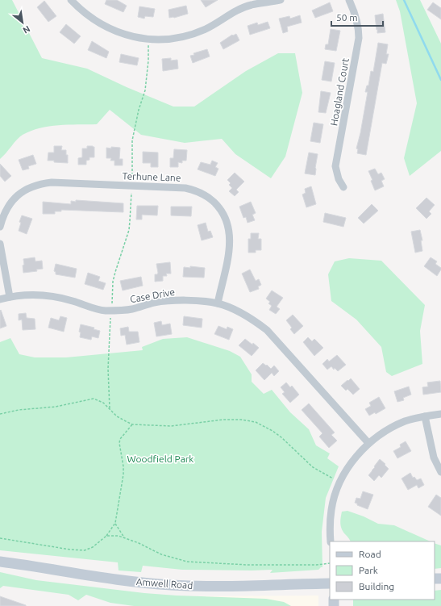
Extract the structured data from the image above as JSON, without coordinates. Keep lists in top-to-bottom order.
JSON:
{
  "streets": {
    "main road": ["Amwell Road"],
    "street": ["Hoagland Court", "Terhune Lane", "Case Drive"]
  },
  "crossings": [
    ["Terhune Lane", "Case Drive"]
  ],
  "parks": ["Woodfield Park"],
  "legend": ["Road", "Park", "Building"],
  "scale_bar": "50 m",
  "north": "bottom right"
}
